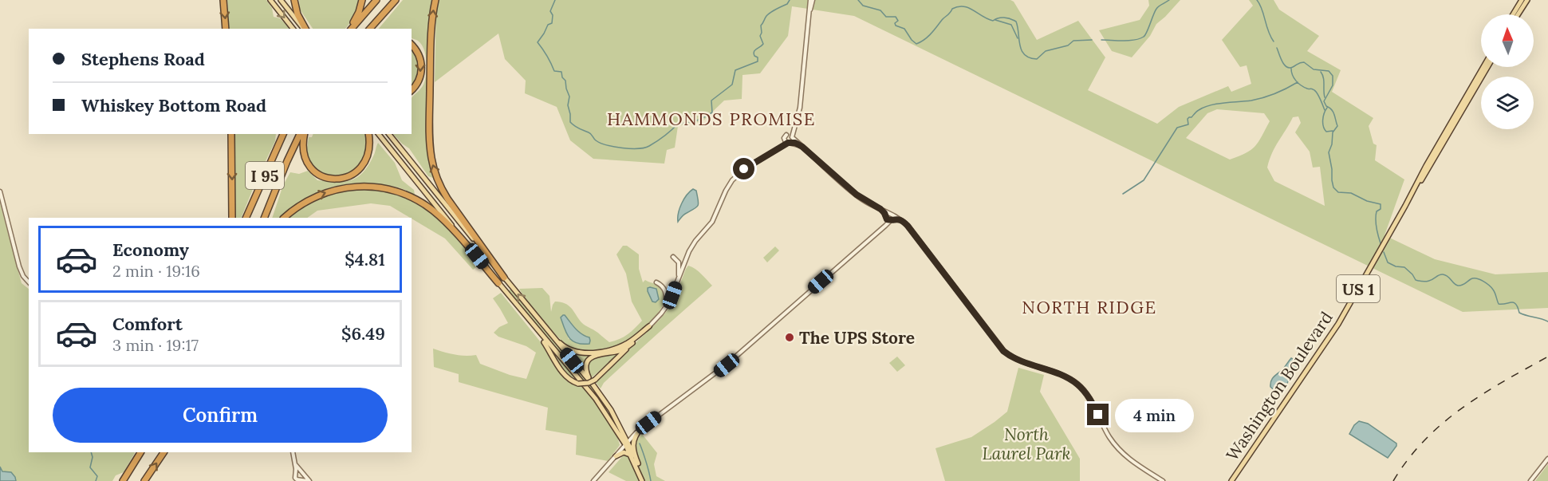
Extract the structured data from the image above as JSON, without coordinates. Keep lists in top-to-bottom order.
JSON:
{
  "streets": {
    "highway": ["I 95"],
    "main road": ["US 1", "Washington Boulevard"]
  },
  "districts": ["HAMMONDS PROMISE", "NORTH RIDGE"],
  "parks": ["North Laurel Park"],
  "places": ["The UPS Store"],
  "north": "top",
  "page": {
    "banner": ["Stephens Road", "Whiskey Bottom Road"],
    "list": [
      {
        "name": "Economy",
        "note": "2 min · 19:16",
        "value": "$4.81"
      },
      {
        "name": "Comfort",
        "note": "3 min · 19:17",
        "value": "$6.49"
      }
    ],
    "buttons": "Confirm",
    "bubble": "4 min"
  }
}
